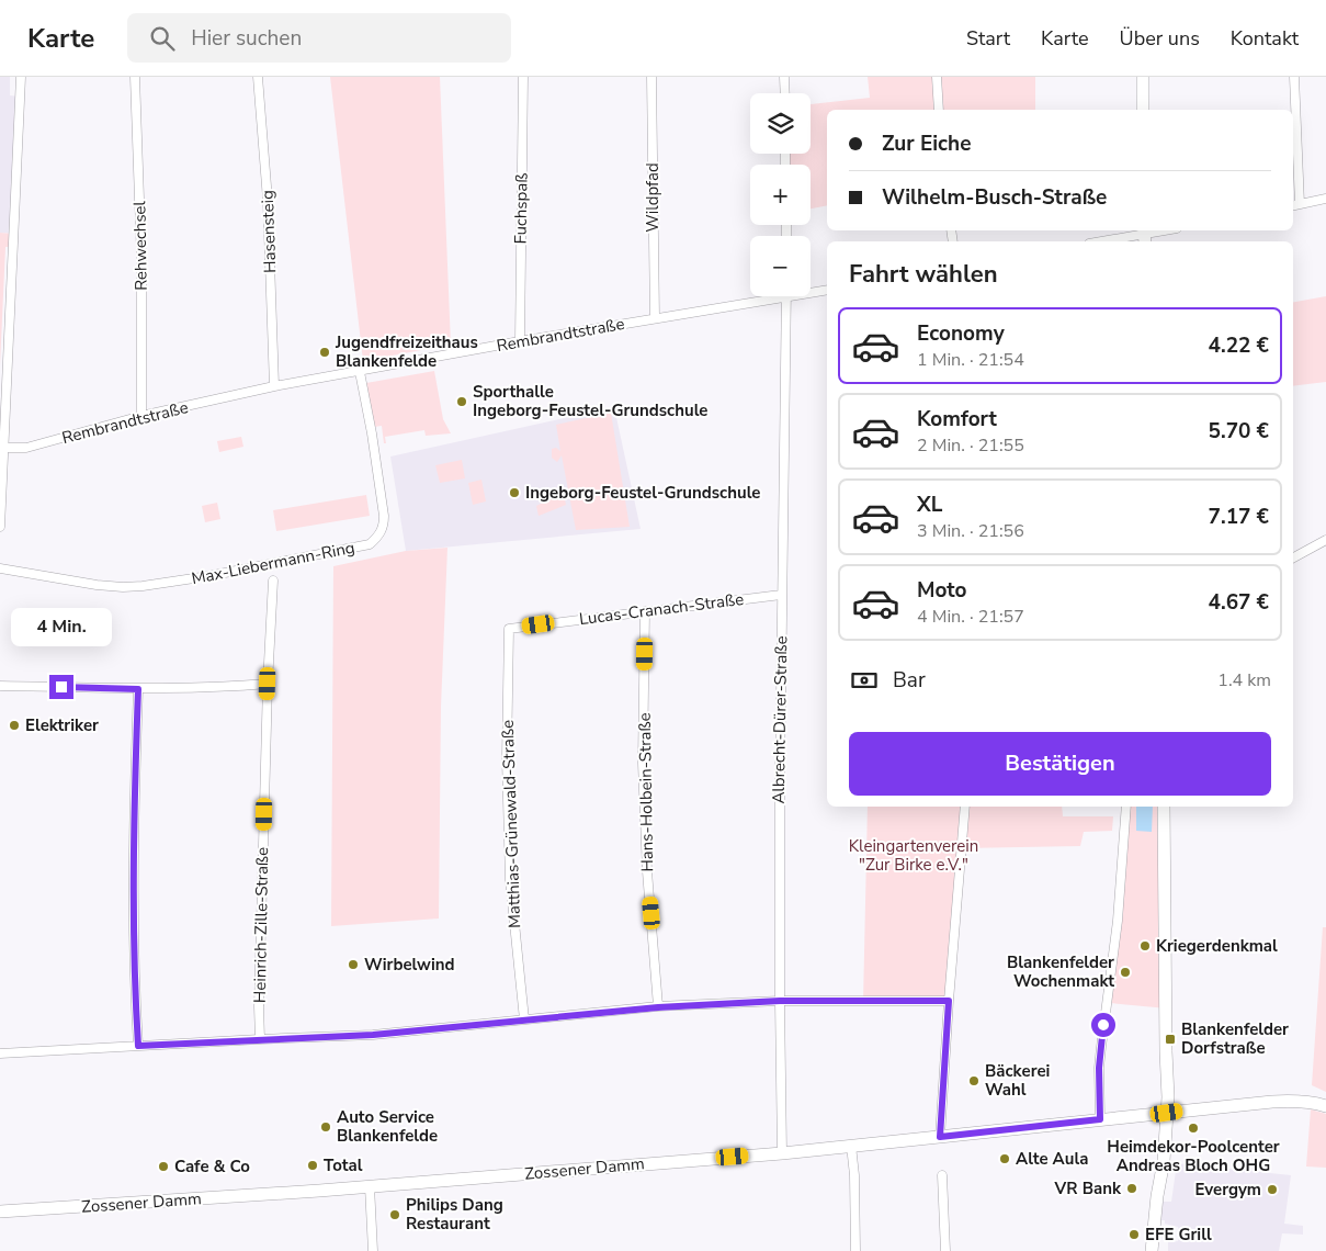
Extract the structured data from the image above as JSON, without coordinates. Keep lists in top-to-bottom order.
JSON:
{
  "streets": {
    "main road": ["Zossener Damm"],
    "street": [
      "Wildpfad",
      "Fuchspaß",
      "Hasensteig",
      "Rehwechsel",
      "Rembrandtstraße",
      "Max-Liebermann-Ring",
      "Lucas-Cranach-Straße",
      "Albrecht-Dürer-Straße",
      "Hans-Holbein-Straße",
      "Matthias-Grünewald-Straße",
      "Heinrich-Zille-Straße"
    ]
  },
  "crossings": [
    ["Wildpfad", "Rembrandtstraße"],
    ["Fuchspaß", "Rembrandtstraße"],
    ["Hasensteig", "Rembrandtstraße"],
    ["Rehwechsel", "Rembrandtstraße"],
    ["Rembrandtstraße", "Max-Liebermann-Ring"],
    ["Rembrandtstraße", "Albrecht-Dürer-Straße"],
    ["Lucas-Cranach-Straße", "Albrecht-Dürer-Straße"],
    ["Lucas-Cranach-Straße", "Hans-Holbein-Straße"],
    ["Lucas-Cranach-Straße", "Matthias-Grünewald-Straße"],
    ["Albrecht-Dürer-Straße", "Zossener Damm"]
  ],
  "parks": ["Kleingartenverein \"Zur Birke e.V.\""],
  "places": {
    "other": [
      "Jugendfreizeithaus Blankenfelde",
      "Sporthalle Ingeborg-Feustel-Grundschule",
      "Ingeborg-Feustel-Grundschule",
      "Elektriker",
      "Kriegerdenkmal",
      "Wirbelwind",
      "Blankenfelder Wochenmakt",
      "Bäckerei Wahl",
      "Auto Service Blankenfelde",
      "Heimdekor-Poolcenter Andreas Bloch OHG",
      "Alte Aula",
      "Total",
      "Cafe & Co",
      "VR Bank",
      "Evergym",
      "Philips Dang Restaurant",
      "EFE Grill"
    ],
    "transit": ["Blankenfelder Dorfstraße"]
  },
  "page": {
    "header": "Karte",
    "search": "Hier suchen",
    "nav": [
      "Start",
      "Karte",
      "Über uns",
      "Kontakt"
    ],
    "map_buttons": ["+", "−"],
    "banner": ["Zur Eiche", "Wilhelm-Busch-Straße"],
    "heading": "Fahrt wählen",
    "list": [
      {
        "name": "Economy",
        "note": "1 Min. · 21:54",
        "value": "4.22 €"
      },
      {
        "name": "Komfort",
        "note": "2 Min. · 21:55",
        "value": "5.70 €"
      },
      {
        "name": "XL",
        "note": "3 Min. · 21:56",
        "value": "7.17 €"
      },
      {
        "name": "Moto",
        "note": "4 Min. · 21:57",
        "value": "4.67 €"
      }
    ],
    "bubble": "4 Min.",
    "pay": ["Bar", "1.4 km"],
    "buttons": "Bestätigen"
  }
}
